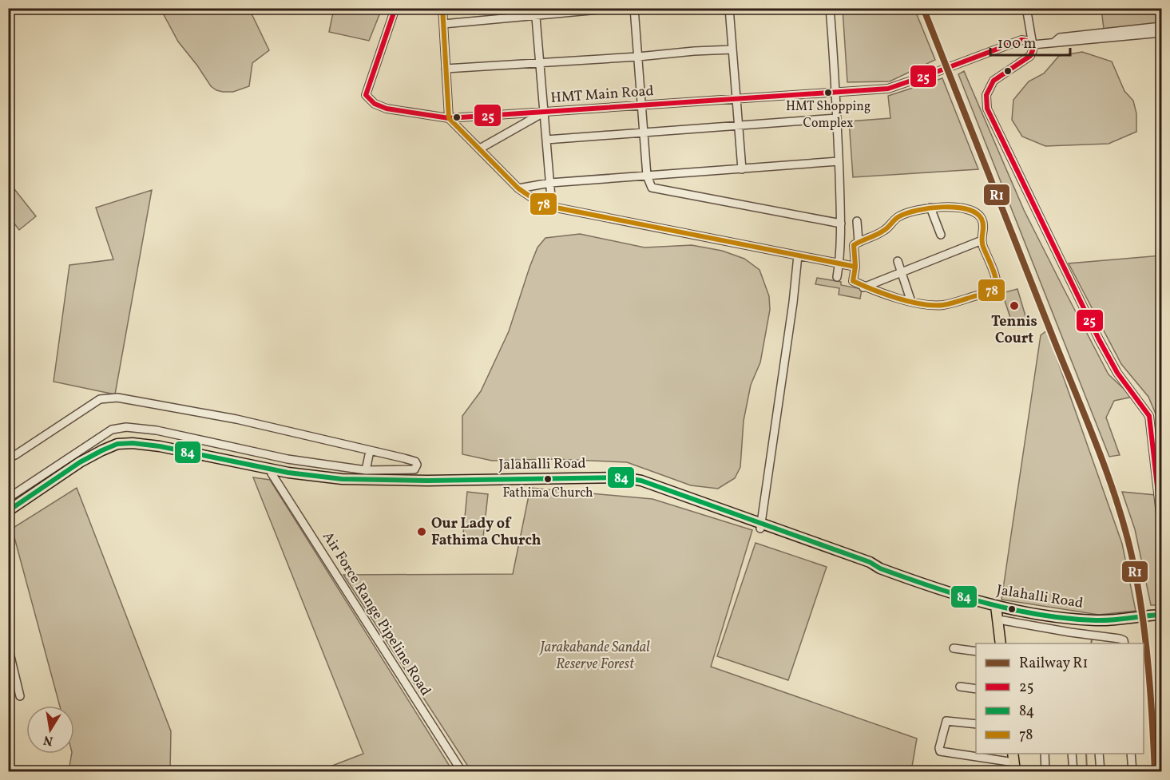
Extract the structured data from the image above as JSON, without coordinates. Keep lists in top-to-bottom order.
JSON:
{
  "streets": {
    "main road": ["Jalahalli Road"],
    "street": ["HMT Main Road", "Air Force Range Pipeline Road"]
  },
  "crossings": [
    ["Jalahalli Road", "Air Force Range Pipeline Road"]
  ],
  "parks": ["Jarakabande Sandal Reserve Forest"],
  "places": [
    "HMT Shopping Complex",
    "Tennis Court",
    "Fathima Church",
    "Our Lady of Fathima Church"
  ],
  "lines": [
    "rail line R1",
    "transit line 25",
    "transit line 78",
    "transit line 84"
  ],
  "legend": [
    "Railway R1",
    "25",
    "84",
    "78"
  ],
  "scale_bar": "100 m",
  "north": "bottom"
}
